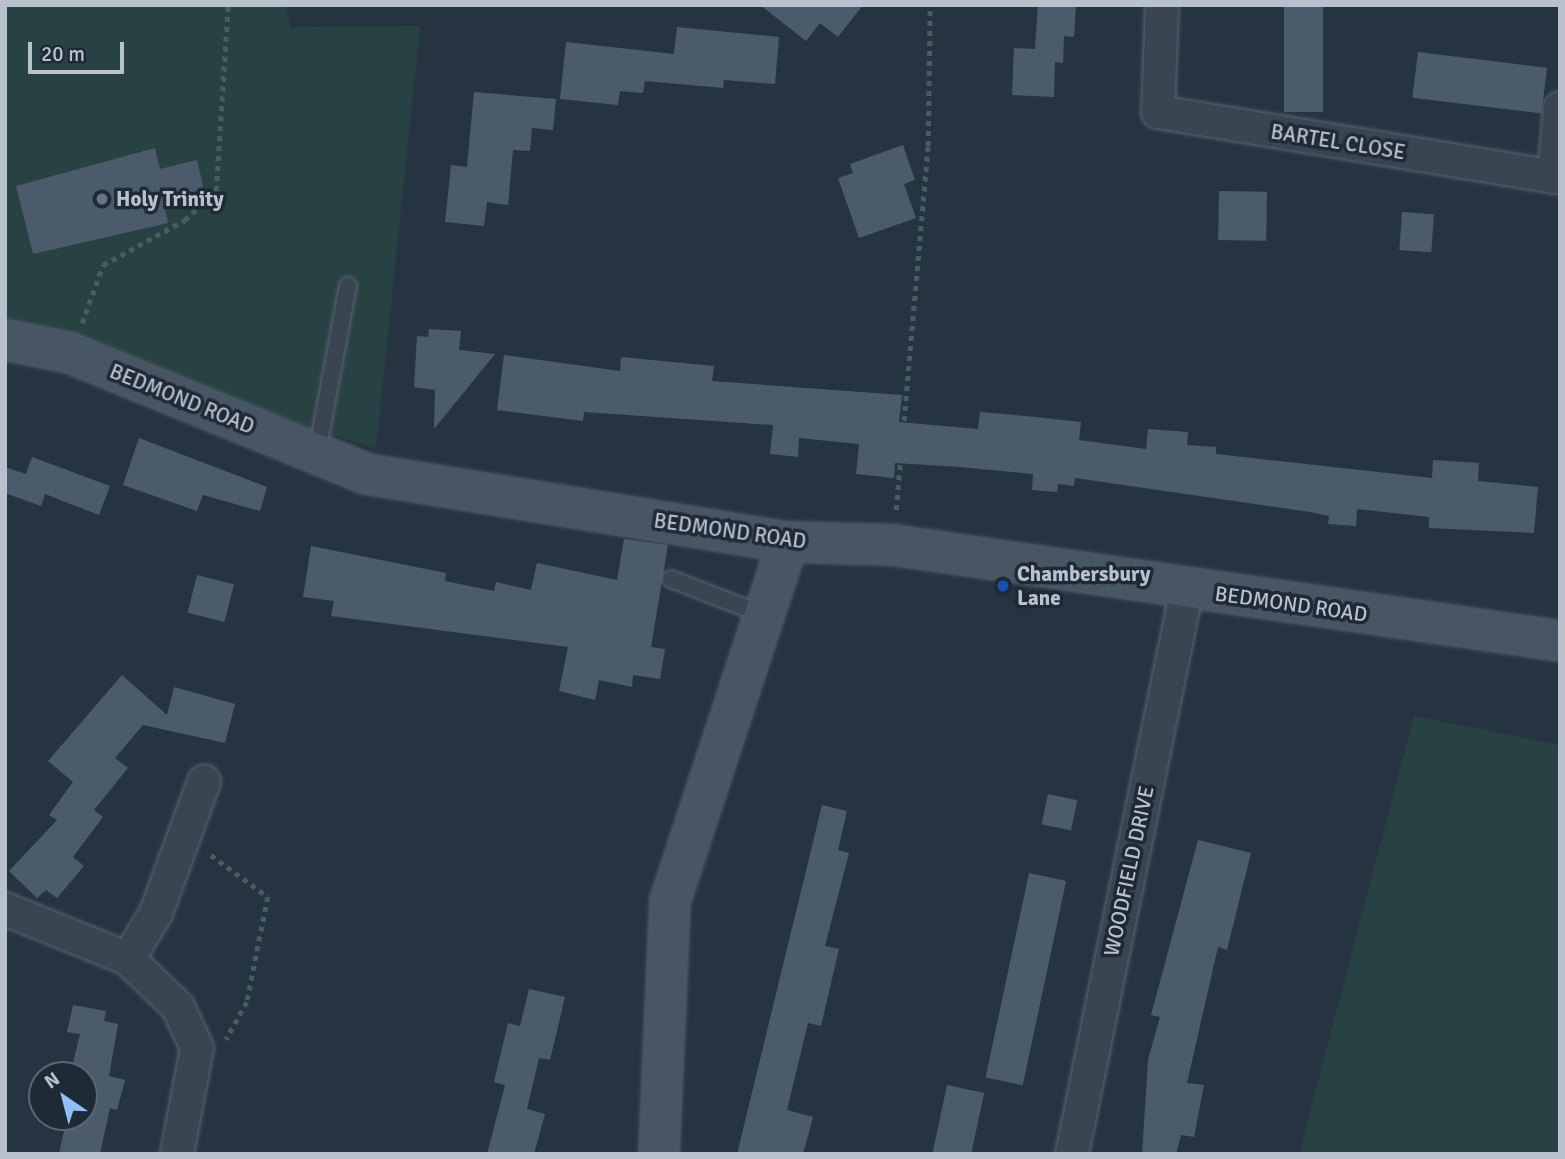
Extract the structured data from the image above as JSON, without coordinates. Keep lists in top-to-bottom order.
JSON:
{
  "streets": {
    "street": ["BARTEL CLOSE", "BEDMOND ROAD", "WOODFIELD DRIVE"]
  },
  "crossings": [
    ["BEDMOND ROAD", "WOODFIELD DRIVE"]
  ],
  "places": ["Holy Trinity", "Chambersbury Lane"],
  "scale_bar": "20 m",
  "north": "top left"
}
